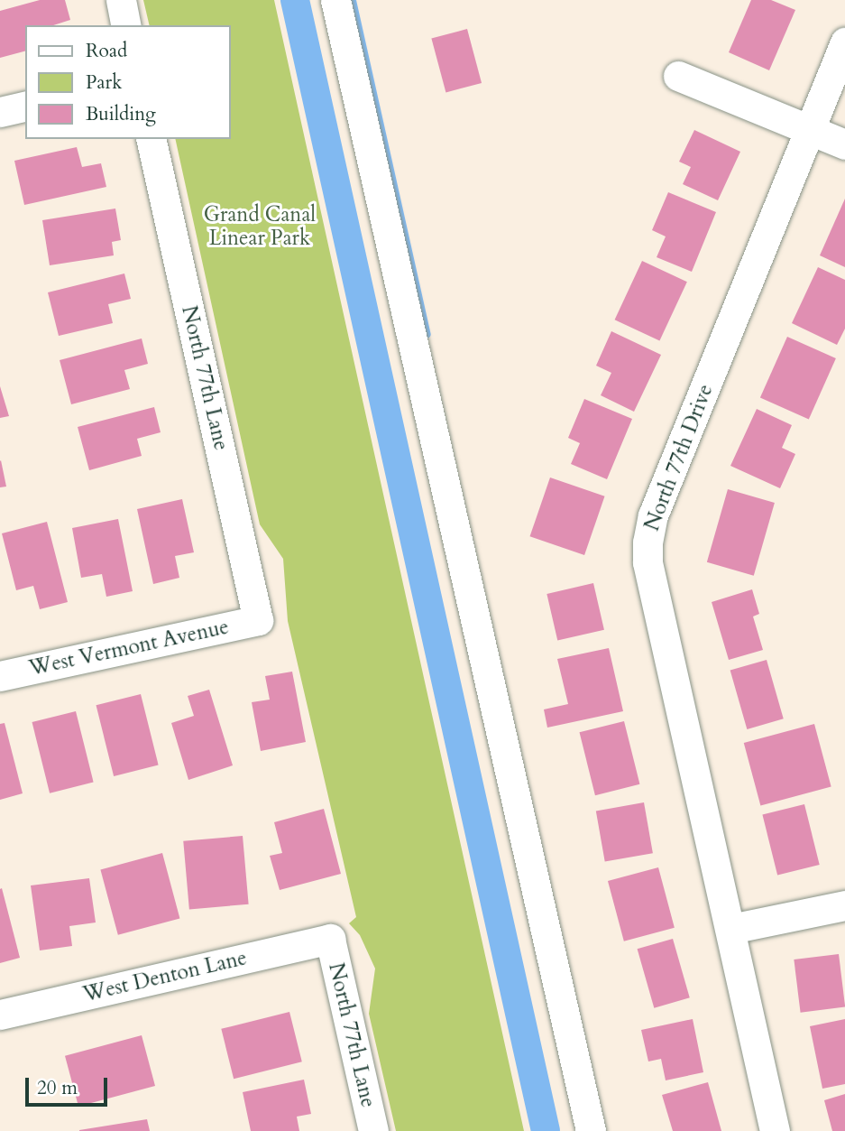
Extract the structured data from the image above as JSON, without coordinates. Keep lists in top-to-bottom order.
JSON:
{
  "streets": {
    "street": [
      "North 77th Lane",
      "North 77th Drive",
      "West Vermont Avenue",
      "West Denton Lane"
    ]
  },
  "crossings": [
    ["North 77th Lane", "West Vermont Avenue"],
    ["North 77th Lane", "West Denton Lane"]
  ],
  "parks": ["Grand Canal Linear Park"],
  "legend": ["Road", "Park", "Building"],
  "scale_bar": "20 m"
}
